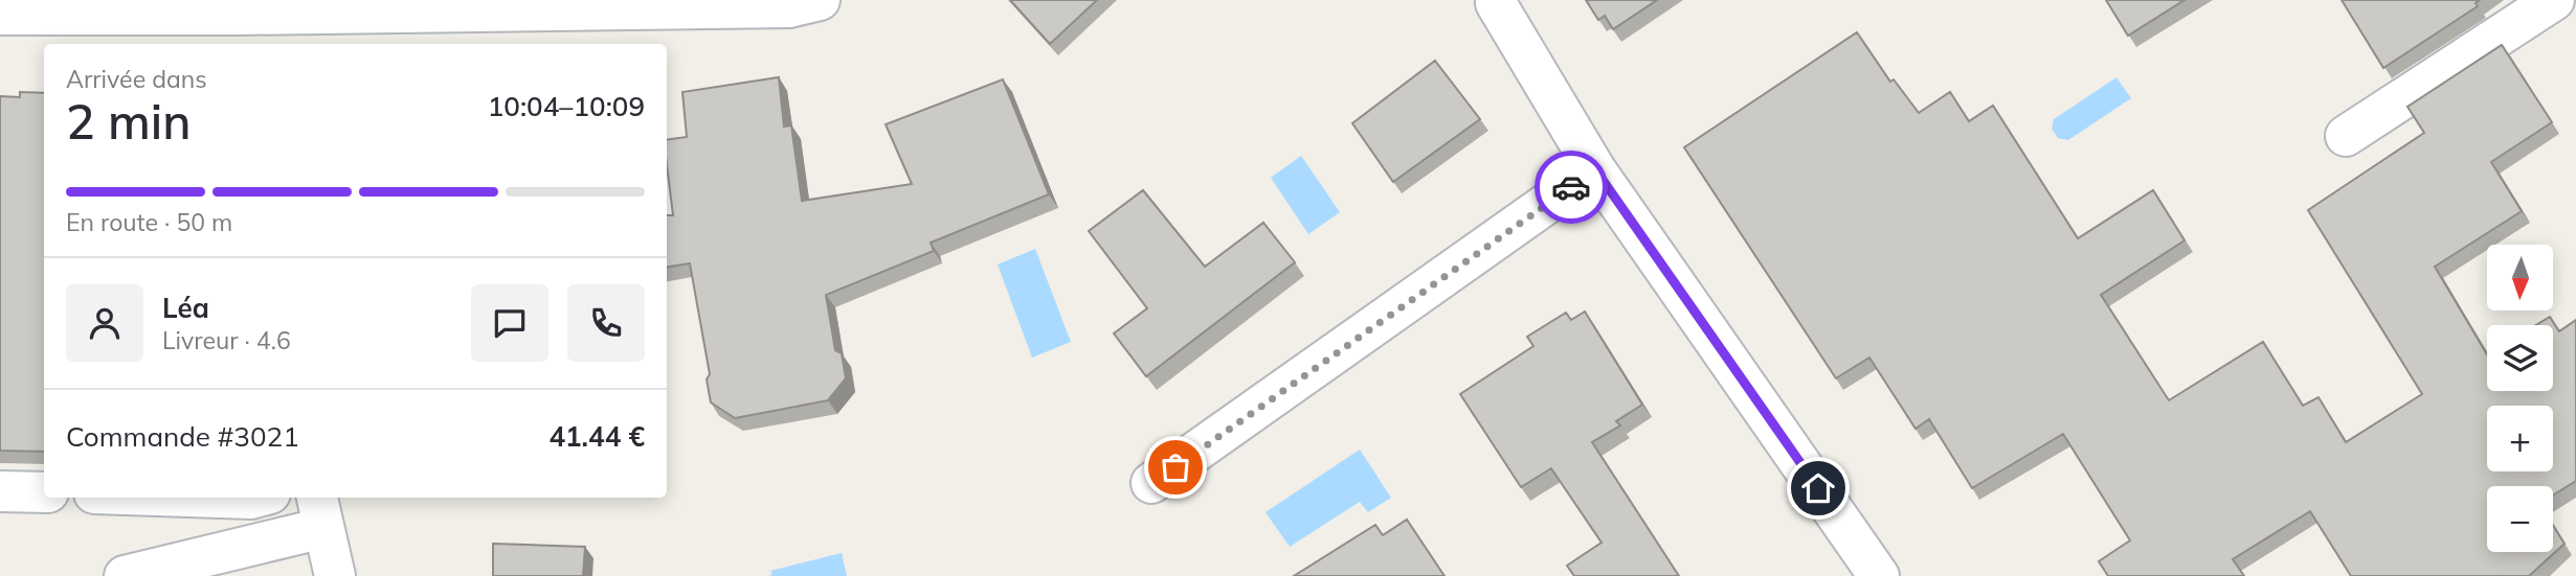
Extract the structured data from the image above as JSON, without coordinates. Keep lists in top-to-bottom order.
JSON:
{
  "north": "bottom",
  "page": {
    "heading": ["2 min", "Arrivée dans", "10:04–10:09"],
    "panel": [
      "Léa",
      "Livreur · 4.6",
      "Commande #3021",
      "41.44 €"
    ],
    "bar": "En route · 50 m",
    "map_buttons": ["+", "−"]
  }
}
